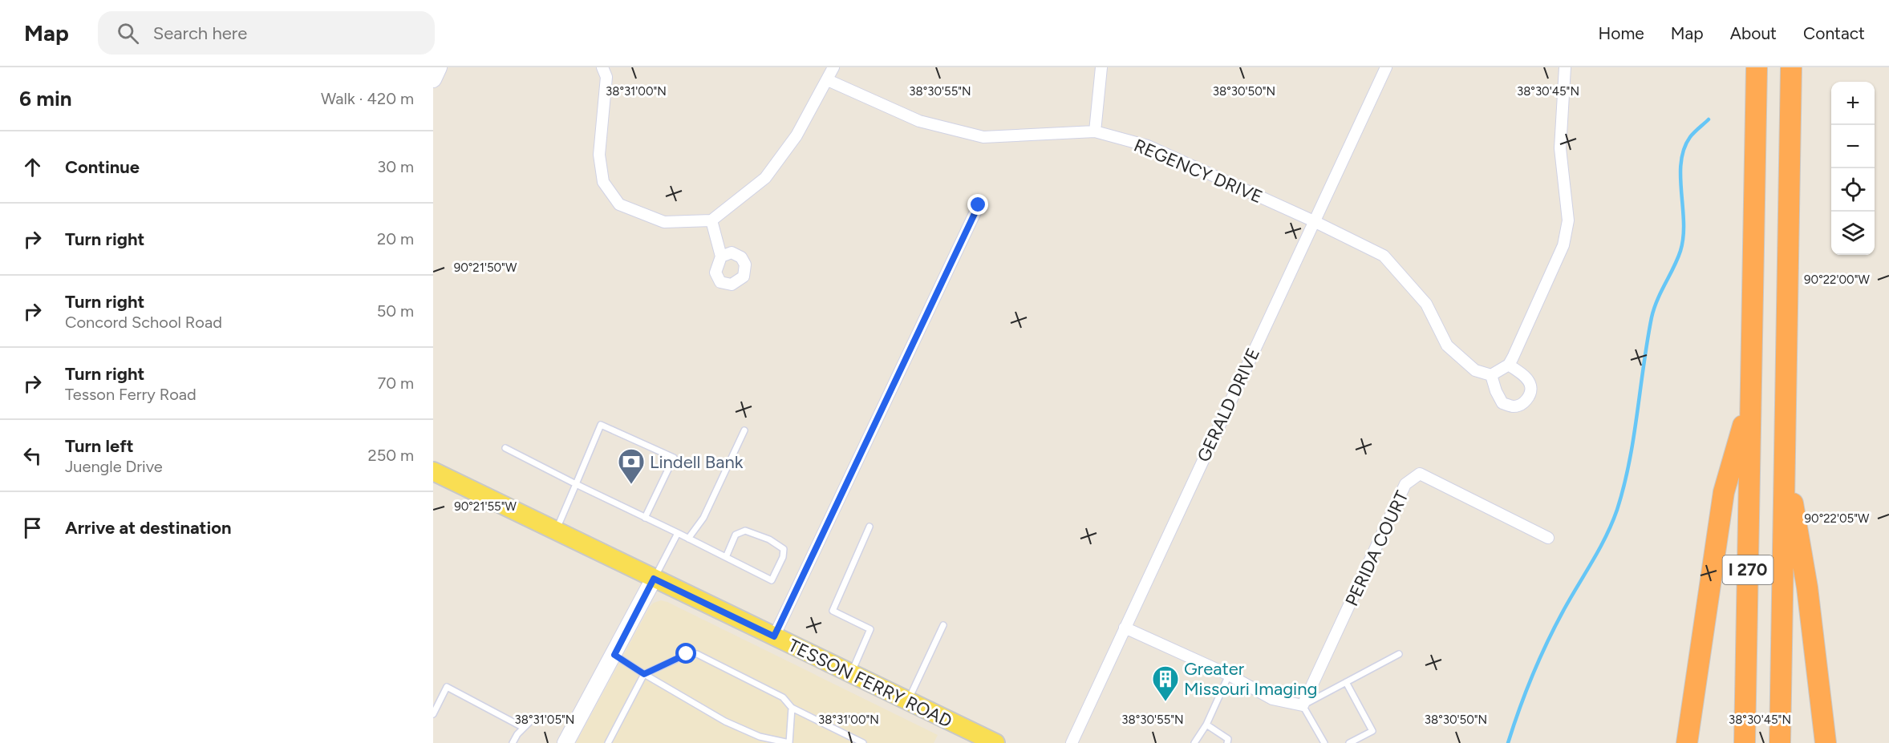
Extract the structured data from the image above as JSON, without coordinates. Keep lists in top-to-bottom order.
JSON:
{
  "streets": {
    "highway": ["I 270"],
    "main road": ["TESSON FERRY ROAD"],
    "street": ["REGENCY DRIVE", "GERALD DRIVE", "PERIDA COURT"]
  },
  "crossings": [
    ["REGENCY DRIVE", "GERALD DRIVE"]
  ],
  "places": {
    "bank": ["Lindell Bank"],
    "building": ["Greater Missouri Imaging"]
  },
  "page": {
    "header": "Map",
    "search": "Search here",
    "nav": [
      "Home",
      "Map",
      "About",
      "Contact"
    ],
    "heading": ["6 min", "Walk · 420 m"],
    "map_buttons": ["+", "−"],
    "list": [
      ["Continue", "30 m"],
      ["Turn right", "20 m"],
      ["Turn right", "Concord School Road", "50 m"],
      ["Turn right", "Tesson Ferry Road", "70 m"],
      ["Turn left", "Juengle Drive", "250 m"],
      "Arrive at destination"
    ]
  },
  "coordinates": [
    "38°31'00\"N",
    "38°30'55\"N",
    "38°30'50\"N",
    "38°30'45\"N",
    "90°21'50\"W",
    "90°22'00\"W",
    "90°21'55\"W",
    "90°22'05\"W",
    "38°31'05\"N"
  ]
}
